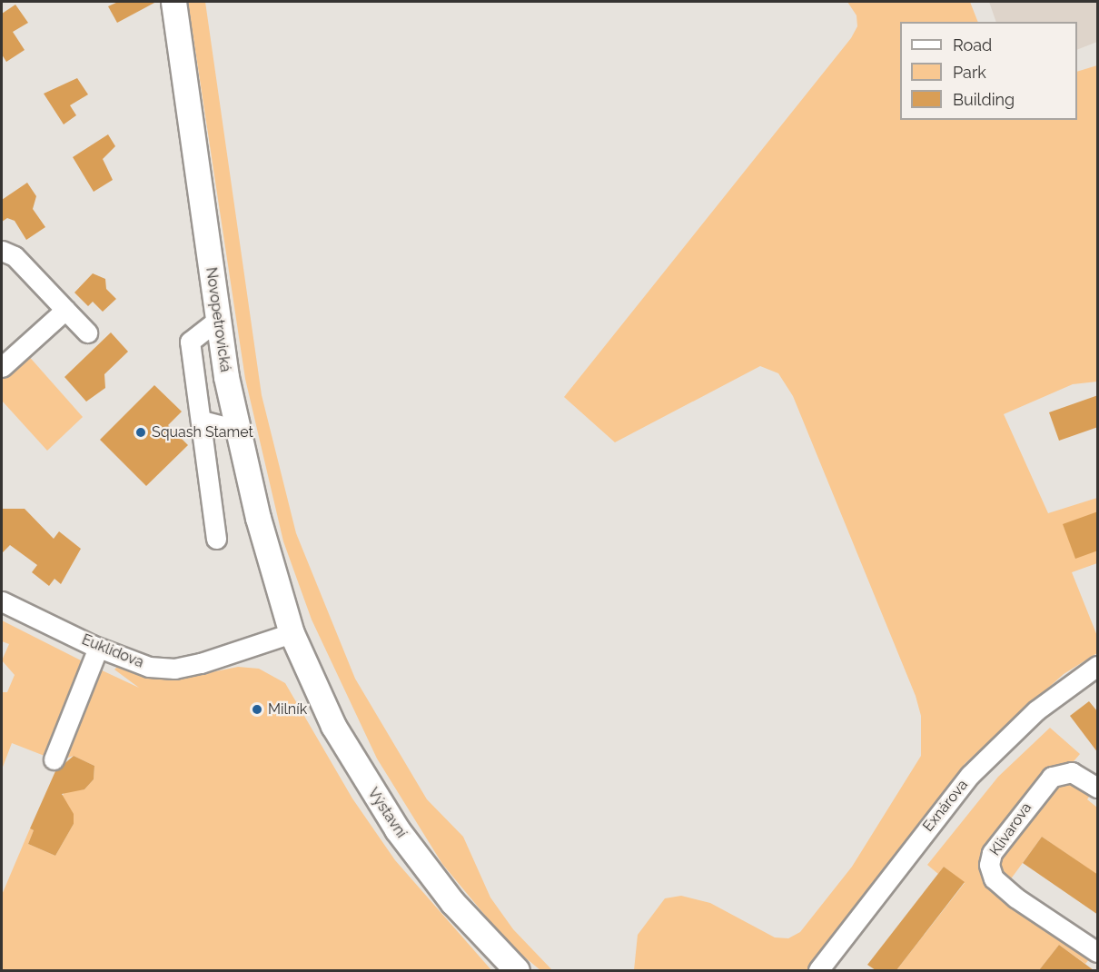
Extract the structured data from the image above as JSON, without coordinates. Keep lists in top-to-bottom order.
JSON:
{
  "streets": {
    "main road": ["Novopetrovická", "Výstavní"],
    "street": ["Euklidova", "Exnárova", "Klivarova"]
  },
  "crossings": [
    ["Novopetrovická", "Euklidova"],
    ["Novopetrovická", "Výstavní"],
    ["Euklidova", "Výstavní"]
  ],
  "places": ["Squash Stamet", "Milník"],
  "legend": ["Road", "Park", "Building"]
}
